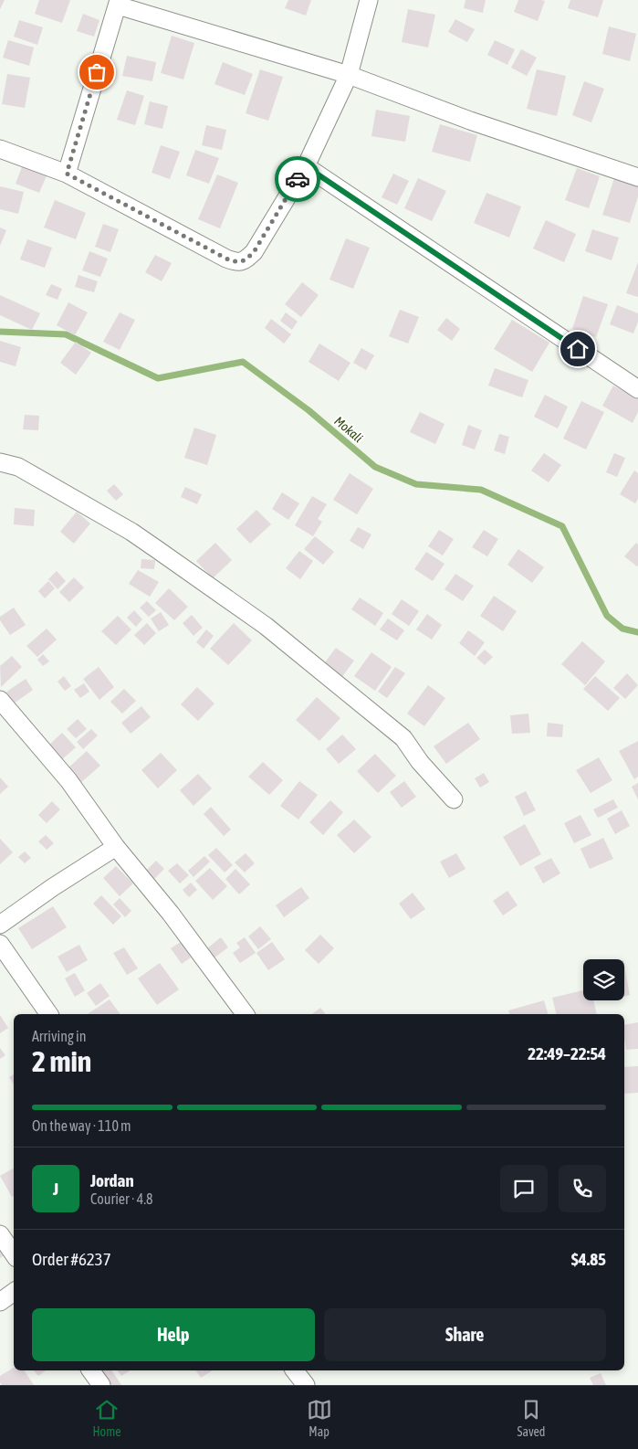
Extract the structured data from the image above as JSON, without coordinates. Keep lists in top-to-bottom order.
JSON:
{
  "water": ["Mokali"],
  "page": {
    "heading": ["2 min", "Arriving in", "22:49–22:54"],
    "panel": [
      "Jordan",
      "Courier · 4.8",
      "Order #6237",
      "$4.85"
    ],
    "bar": "On the way · 110 m",
    "round": "J",
    "buttons": ["Help", "Share"],
    "tabs": ["Home", "Map", "Saved"]
  }
}
